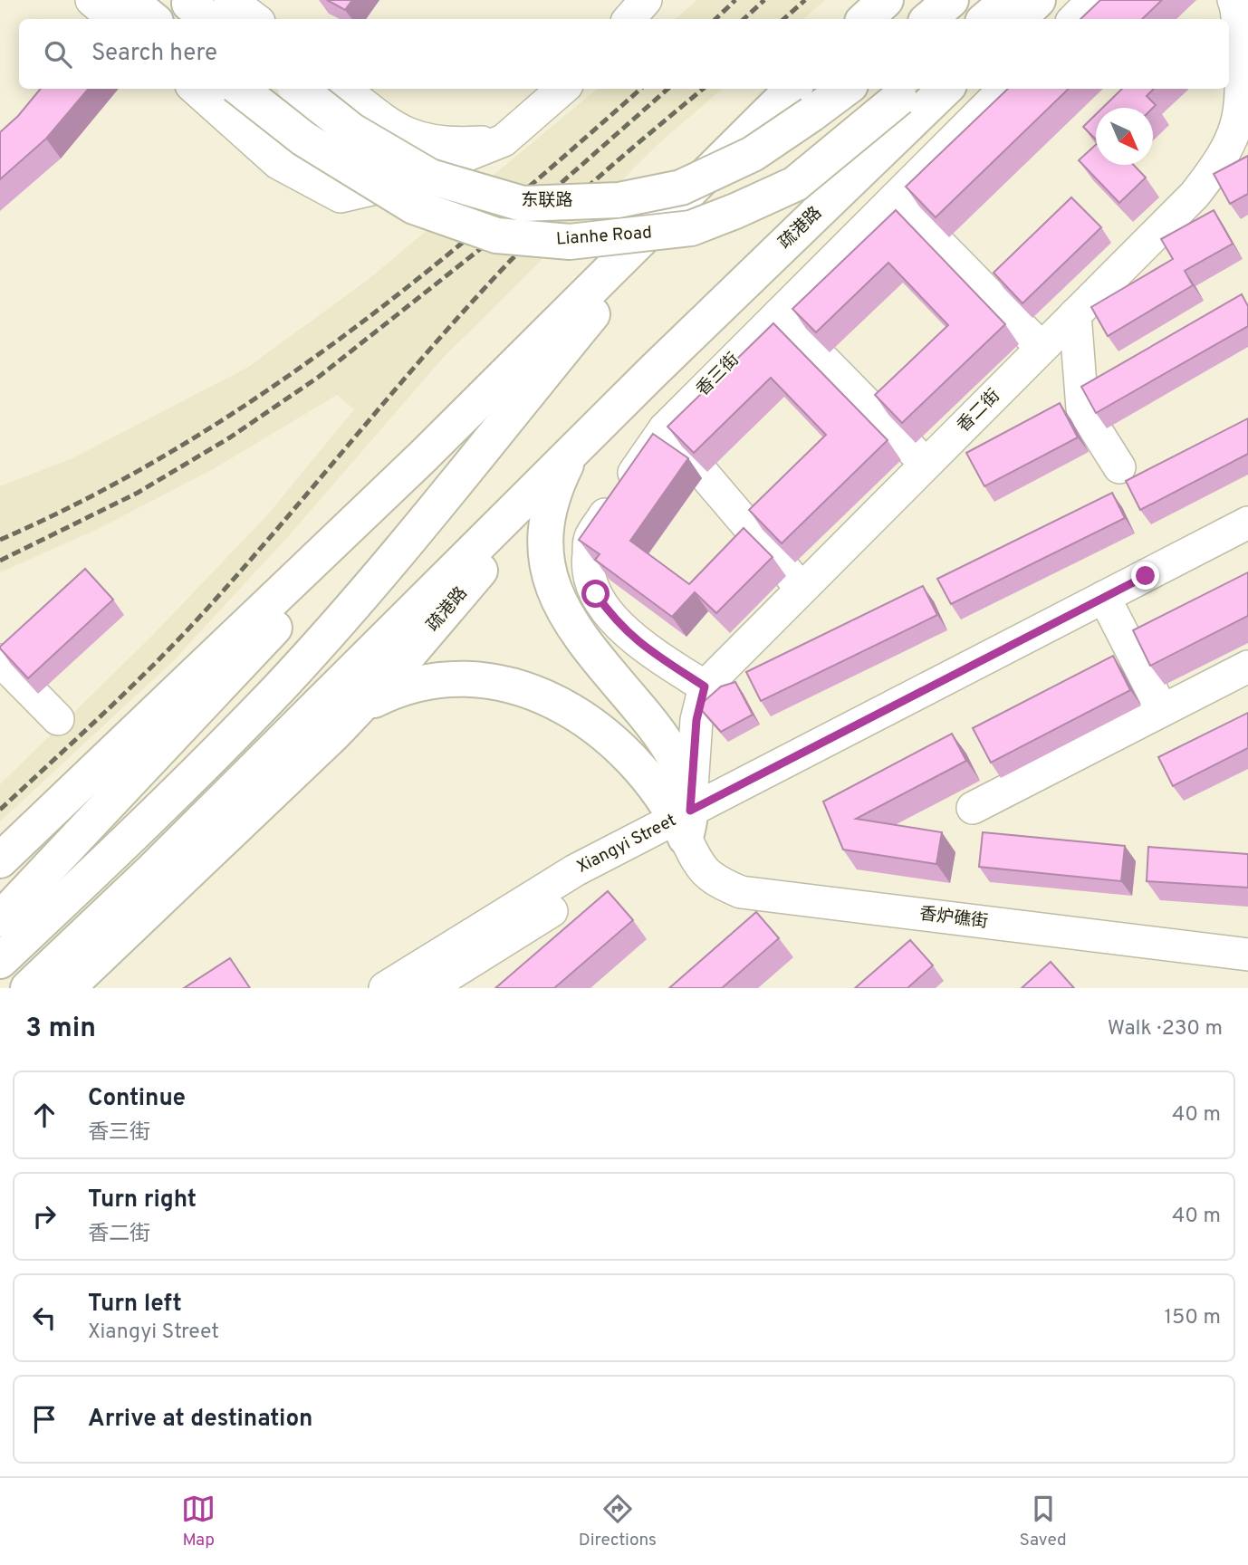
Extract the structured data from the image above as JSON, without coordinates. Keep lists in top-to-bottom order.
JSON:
{
  "streets": {
    "main road": ["东联路", "疏港路", "Lianhe Road"],
    "street": [
      "香三街",
      "香二街",
      "Xiangyi Street",
      "香炉礁街"
    ]
  },
  "crossings": [
    ["香三街", "香二街"],
    ["Xiangyi Street", "香炉礁街"]
  ],
  "north": "bottom right",
  "page": {
    "search": "Search here",
    "heading": ["3 min", "Walk · 230 m"],
    "list": [
      ["Continue", "香三街", "40 m"],
      ["Turn right", "香二街", "40 m"],
      ["Turn left", "Xiangyi Street", "150 m"],
      "Arrive at destination"
    ],
    "nav": ["Map", "Directions", "Saved"]
  }
}
